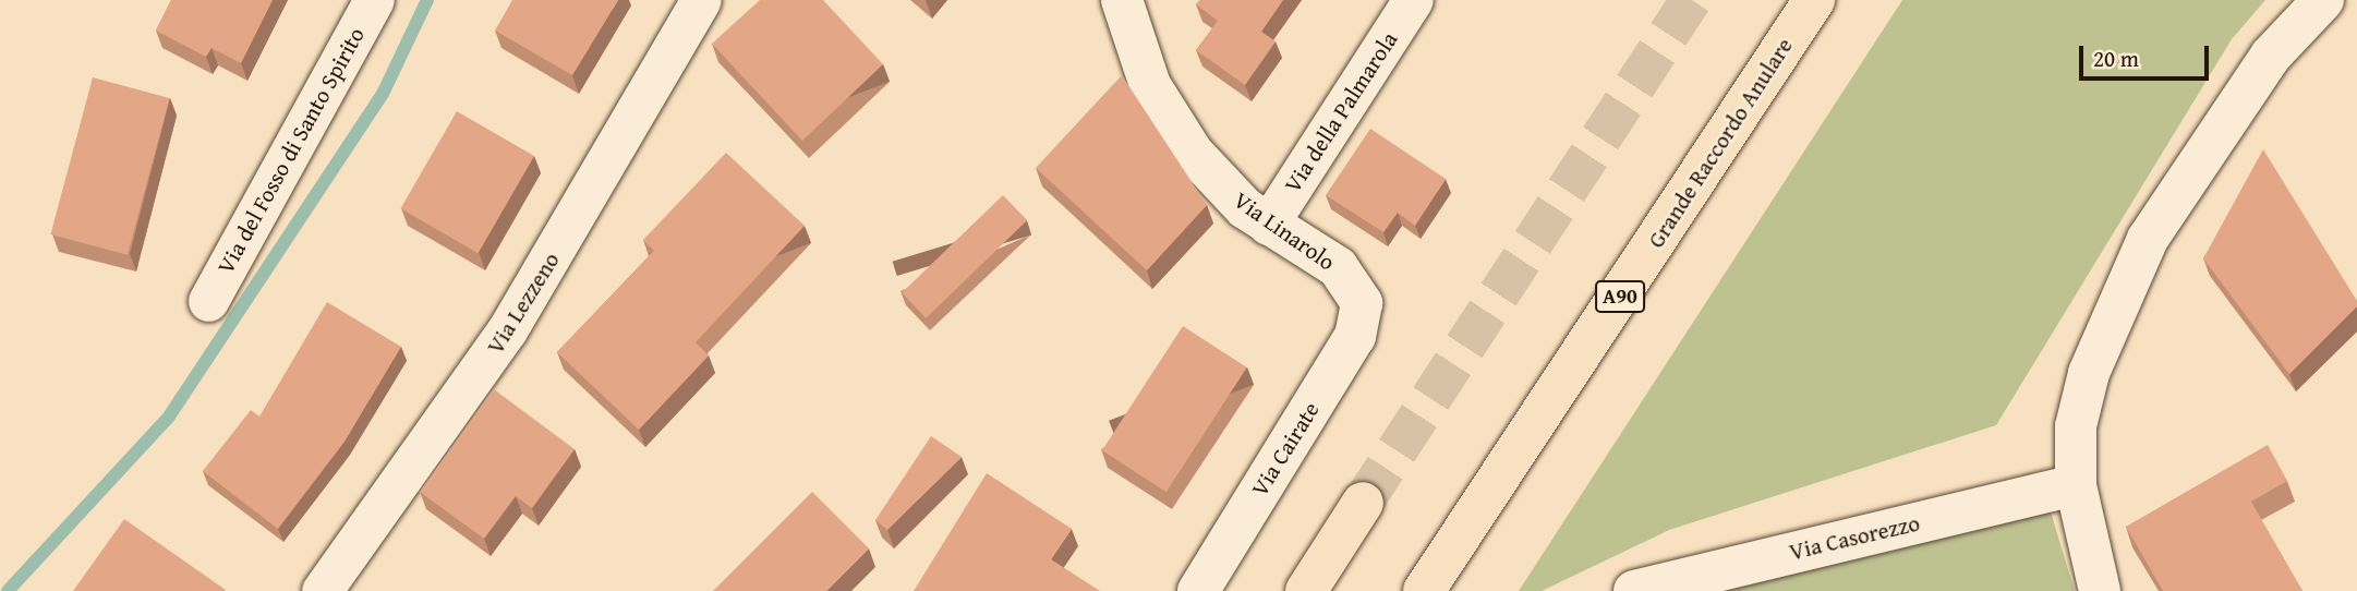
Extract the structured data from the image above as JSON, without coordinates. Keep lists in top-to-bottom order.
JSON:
{
  "streets": {
    "highway": ["Grande Raccordo Anulare", "A90"],
    "street": [
      "Via della Palmarola",
      "Via del Fosso di Santo Spirito",
      "Via Linarolo",
      "Via Lezzeno",
      "Via Cairate",
      "Via Casorezzo"
    ]
  },
  "crossings": [
    ["Via della Palmarola", "Via Linarolo"],
    ["Via Linarolo", "Via Cairate"]
  ],
  "scale_bar": "20 m"
}
